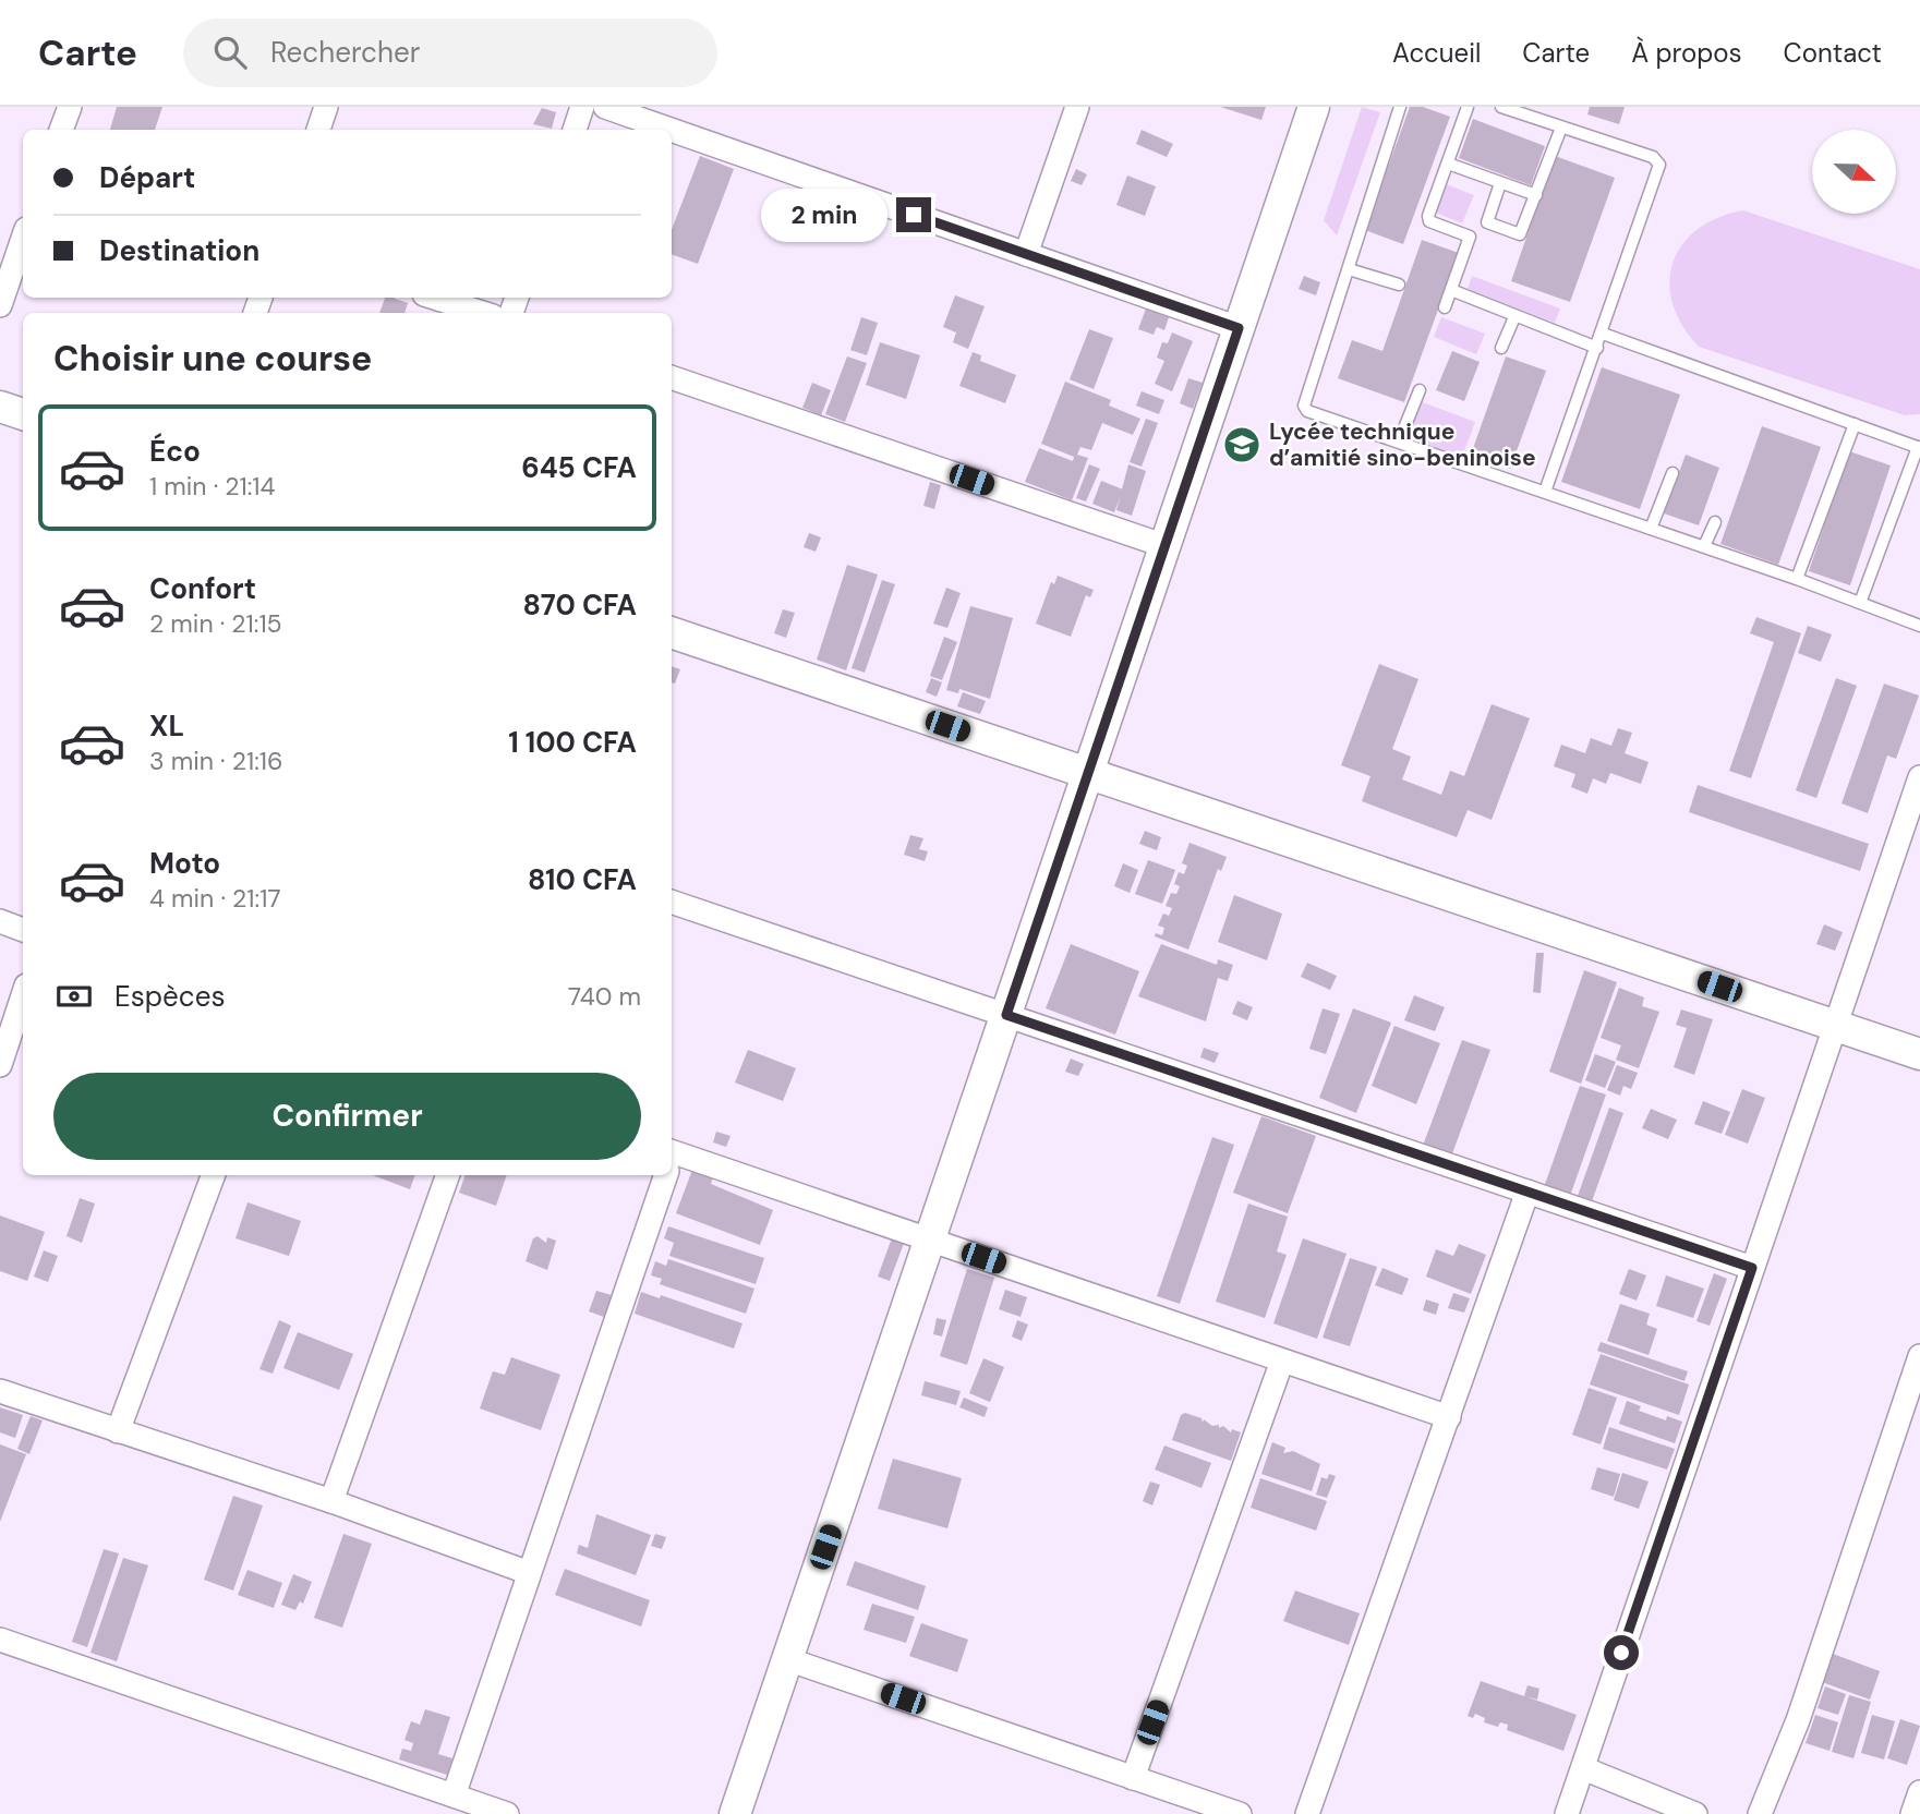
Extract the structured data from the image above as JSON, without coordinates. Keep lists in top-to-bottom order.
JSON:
{
  "places": {
    "school or university": ["Lycée technique d’amitié sino-beninoise"]
  },
  "north": "right",
  "page": {
    "header": "Carte",
    "search": "Rechercher",
    "nav": [
      "Accueil",
      "Carte",
      "À propos",
      "Contact"
    ],
    "banner": ["Départ", "Destination"],
    "bubble": "2 min",
    "heading": "Choisir une course",
    "list": [
      {
        "name": "Éco",
        "note": "1 min · 21:14",
        "value": "645 CFA"
      },
      {
        "name": "Confort",
        "note": "2 min · 21:15",
        "value": "870 CFA"
      },
      {
        "name": "XL",
        "note": "3 min · 21:16",
        "value": "1 100 CFA"
      },
      {
        "name": "Moto",
        "note": "4 min · 21:17",
        "value": "810 CFA"
      }
    ],
    "pay": ["Espèces", "740 m"],
    "buttons": "Confirmer"
  }
}
